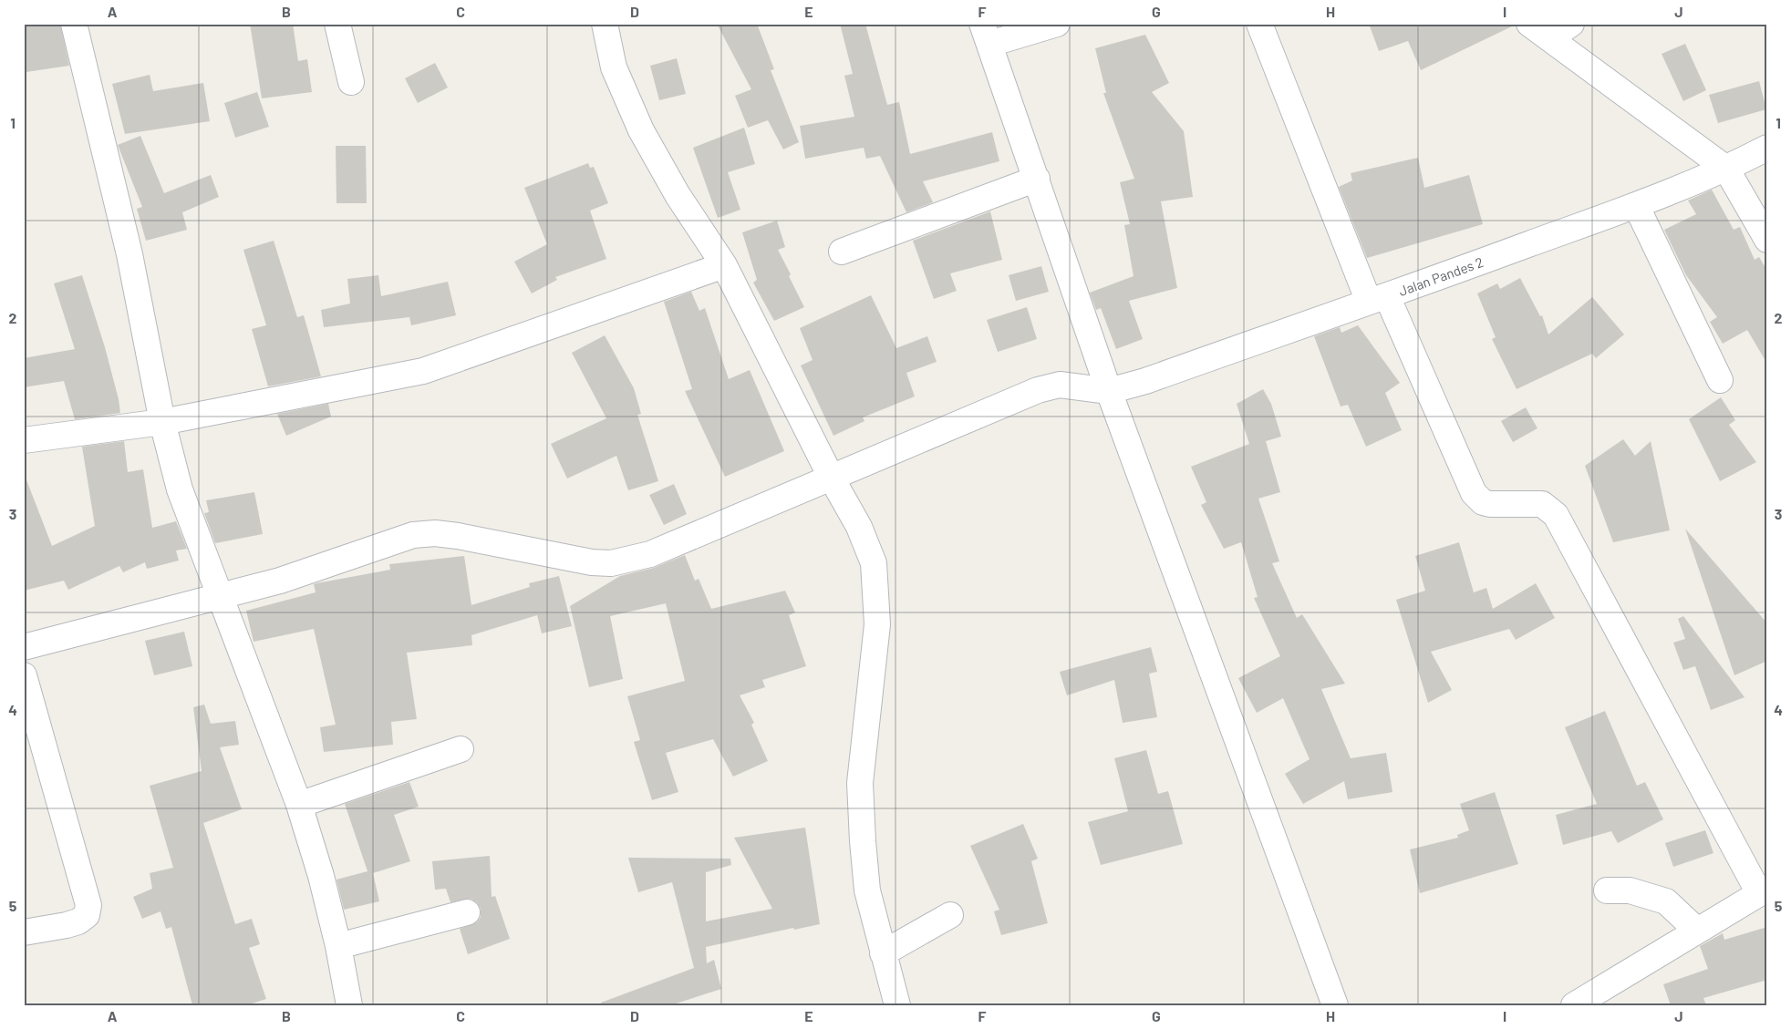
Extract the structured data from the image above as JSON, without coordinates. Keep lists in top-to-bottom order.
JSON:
{
  "streets": {
    "street": ["Jalan Pandes 2"]
  },
  "grid": {
    "columns": [
      "A",
      "B",
      "C",
      "D",
      "E",
      "F",
      "G",
      "H",
      "I",
      "J"
    ],
    "rows": [
      "1",
      "2",
      "3",
      "4",
      "5"
    ]
  }
}
